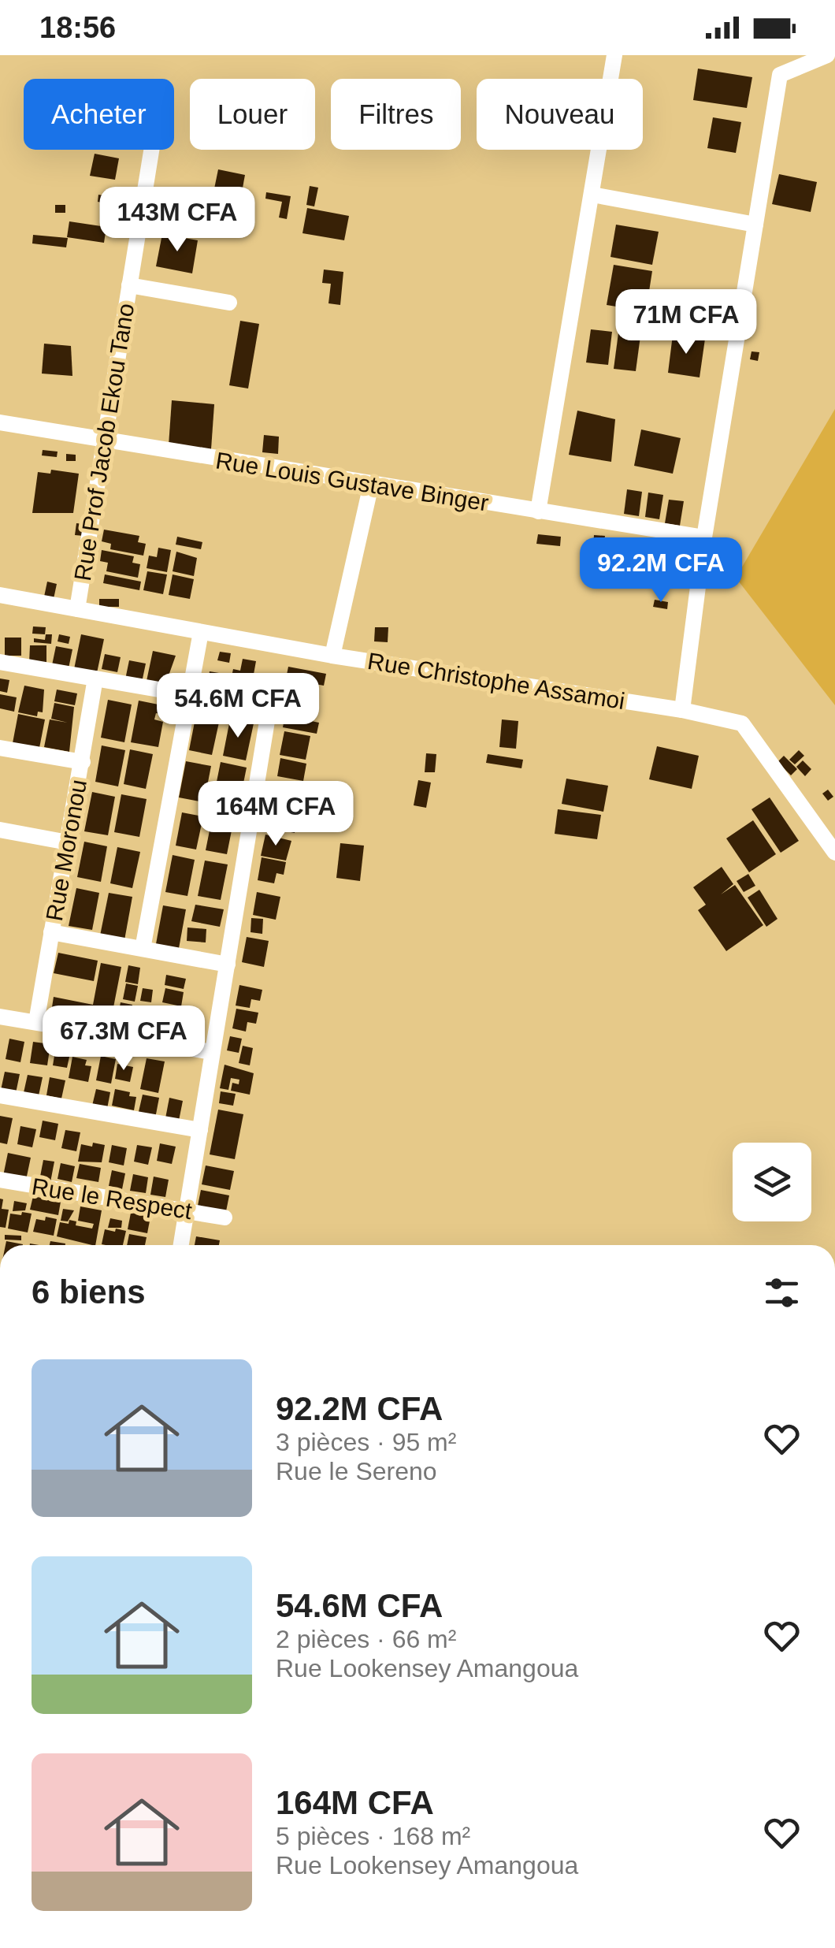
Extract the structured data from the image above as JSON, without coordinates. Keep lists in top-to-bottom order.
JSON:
{
  "streets": {
    "street": [
      "Rue Prof Jacob Ekou Tano",
      "Rue Louis Gustave Binger",
      "Rue Christophe Assamoi",
      "Rue Moronou",
      "Rue le Respect"
    ]
  },
  "crossings": [
    ["Rue Prof Jacob Ekou Tano", "Rue Louis Gustave Binger"],
    ["Rue Prof Jacob Ekou Tano", "Rue Christophe Assamoi"]
  ],
  "page": {
    "status": "18:56",
    "chip": [
      "Acheter",
      "Louer",
      "Filtres",
      "Nouveau"
    ],
    "price": [
      "143M CFA",
      "71M CFA",
      "92.2M CFA",
      "54.6M CFA",
      "164M CFA",
      "67.3M CFA"
    ],
    "heading": "6 biens",
    "list": [
      {
        "name": "92.2M CFA",
        "note": "3 pièces · 95 m² · Rue le Sereno"
      },
      {
        "name": "54.6M CFA",
        "note": "2 pièces · 66 m² · Rue Lookensey Amangoua"
      },
      {
        "name": "164M CFA",
        "note": "5 pièces · 168 m² · Rue Lookensey Amangoua"
      }
    ]
  }
}
